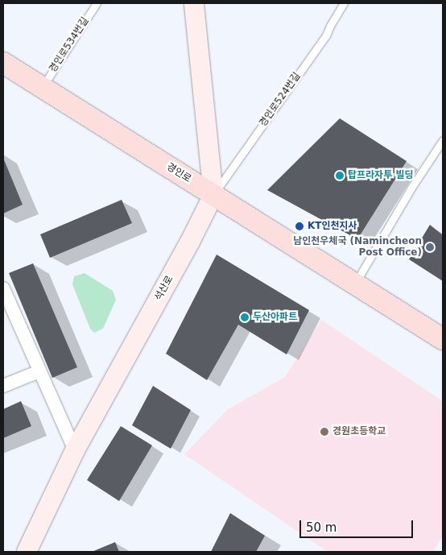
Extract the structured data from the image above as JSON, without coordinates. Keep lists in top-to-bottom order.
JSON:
{
  "streets": {
    "main road": ["경인로"],
    "street": ["석산로"],
    "lane": ["경인로534번길", "경인로524번길"]
  },
  "crossings": [
    ["경인로534번길", "경인로"],
    ["경인로524번길", "경인로"],
    ["경인로524번길", "석산로"],
    ["경인로", "석산로"]
  ],
  "places": [
    "탑프라자투 빌딩",
    "KT인천지사",
    "남인천우체국 (Namincheon Post Office)",
    "두산아파트",
    "경원초등학교"
  ],
  "scale_bar": "50 m"
}
